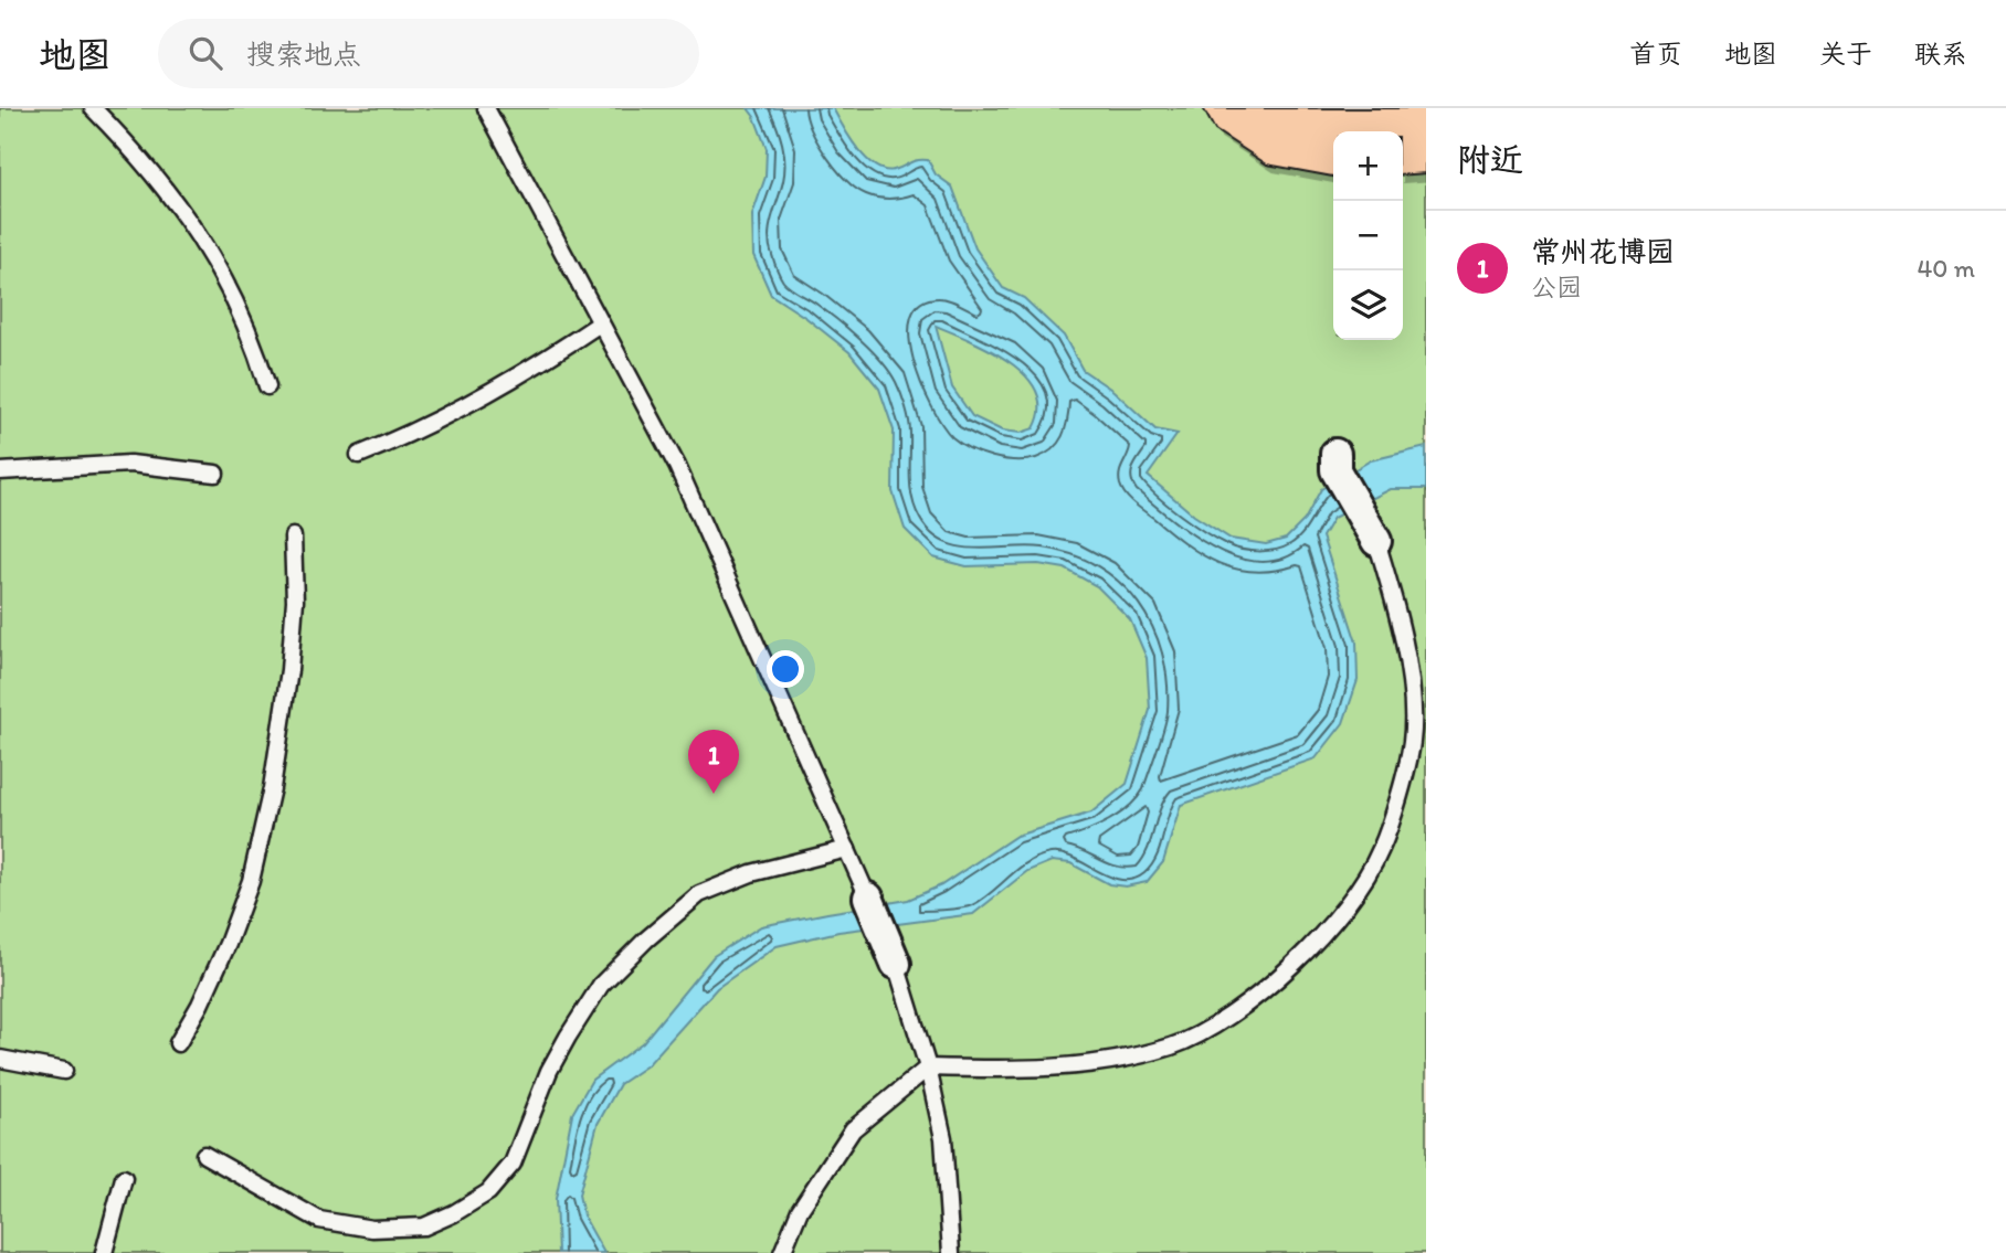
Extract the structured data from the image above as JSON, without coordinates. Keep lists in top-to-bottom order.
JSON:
{
  "page": {
    "header": "地图",
    "search": "搜索地点",
    "nav": [
      "首页",
      "地图",
      "关于",
      "联系"
    ],
    "heading": "附近",
    "map_buttons": ["+", "−"],
    "list": [
      {
        "mark": "1",
        "name": "常州花博园",
        "note": "公园",
        "value": "40 m"
      }
    ],
    "pins": "1"
  }
}
